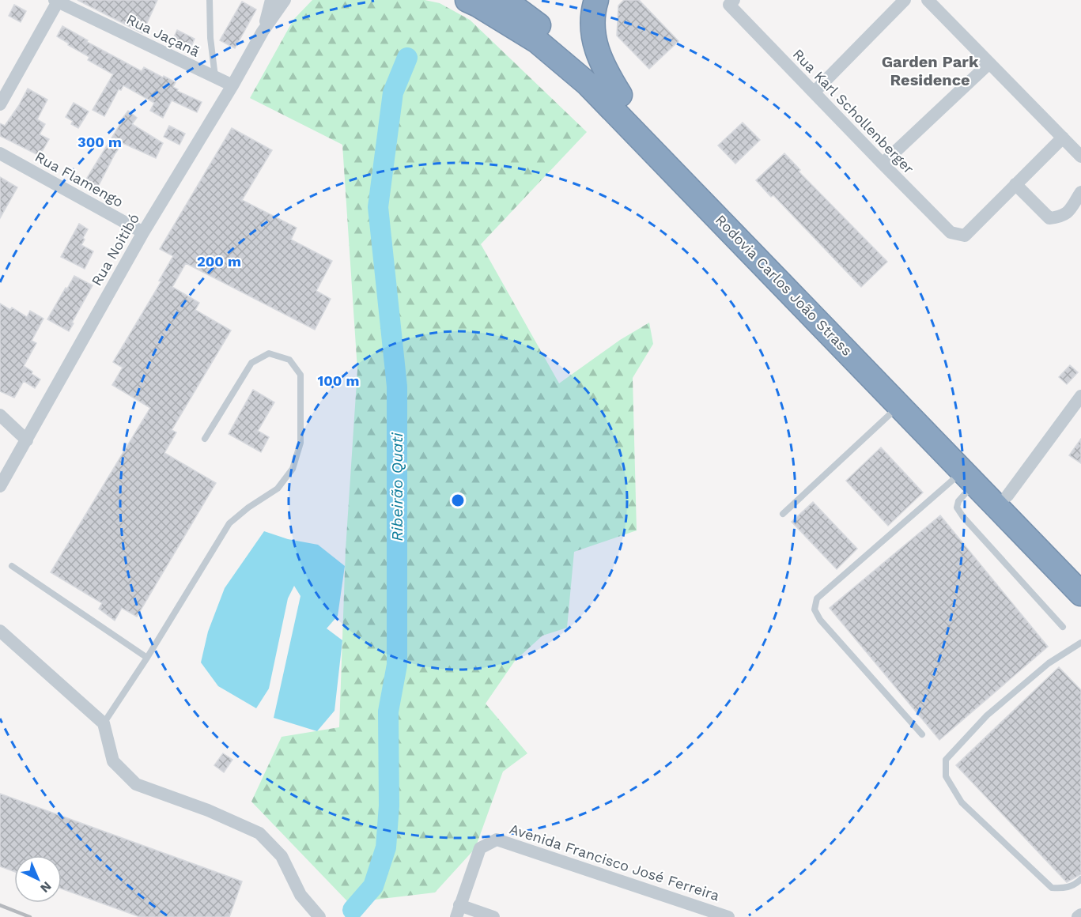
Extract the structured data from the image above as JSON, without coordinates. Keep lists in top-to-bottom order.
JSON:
{
  "streets": {
    "highway": ["Rodovia Carlos João Strass"],
    "street": [
      "Rua Jaçanã",
      "Rua Karl Schollenberger",
      "Rua Flamengo",
      "Rua Noitibó",
      "Avenida Francisco José Ferreira"
    ]
  },
  "crossings": [
    ["Rua Jaçanã", "Rua Noitibó"],
    ["Rua Flamengo", "Rua Noitibó"]
  ],
  "districts": ["Garden Park Residence"],
  "water": ["Ribeirão Quati"],
  "north": "bottom right",
  "rings": ["300 m", "200 m", "100 m"]
}
